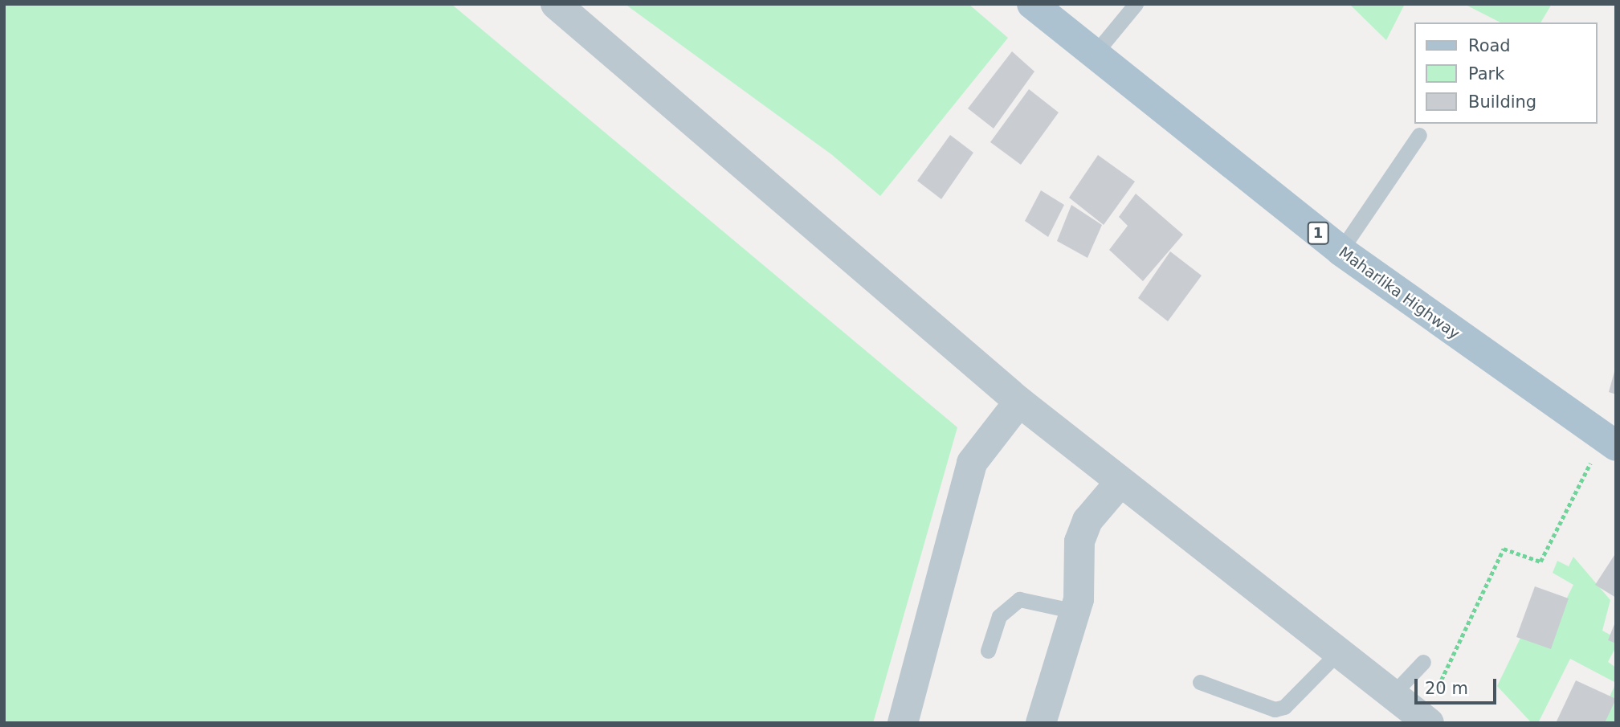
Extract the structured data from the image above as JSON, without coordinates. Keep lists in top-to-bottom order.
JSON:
{
  "streets": {
    "main road": ["1", "Maharlika Highway"]
  },
  "legend": ["Road", "Park", "Building"],
  "scale_bar": "20 m"
}
